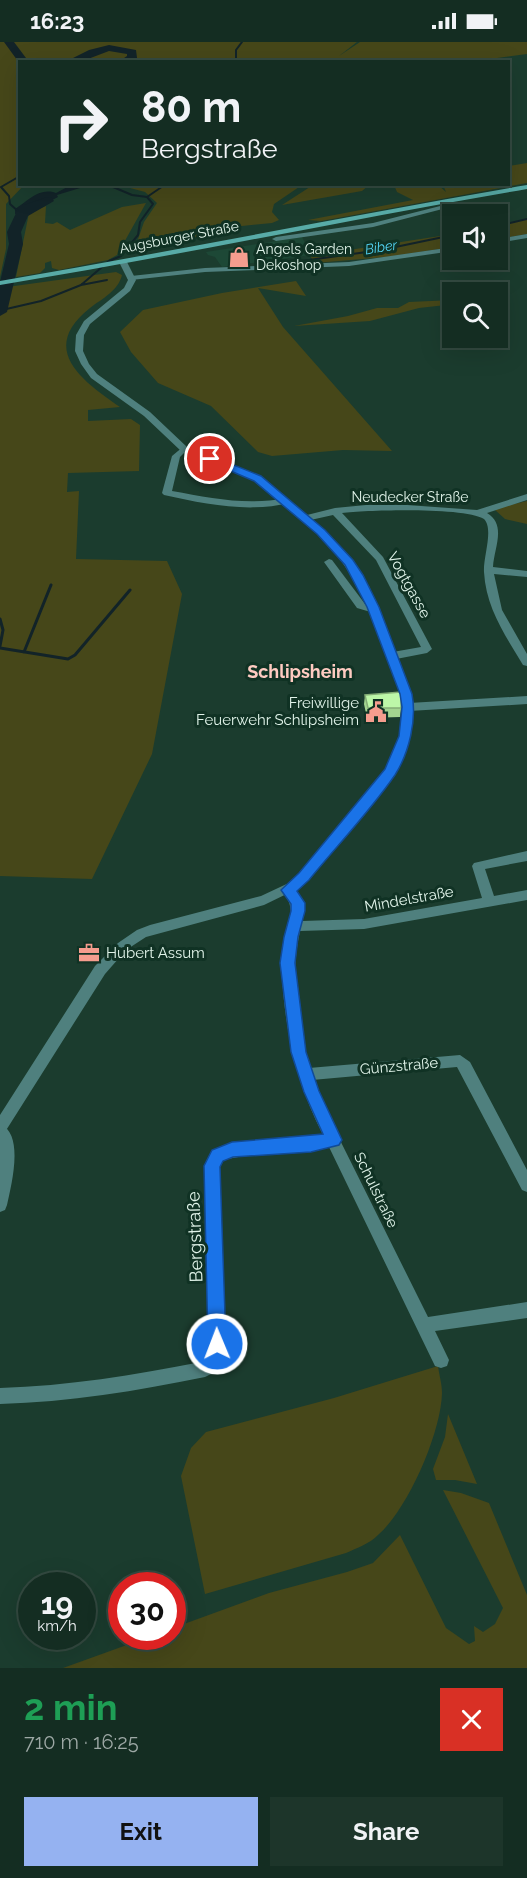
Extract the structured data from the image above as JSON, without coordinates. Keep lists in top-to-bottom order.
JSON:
{
  "streets": {
    "main road": ["Augsburger Straße"],
    "street": [
      "Neudecker Straße",
      "Vogtgasse",
      "Mindelstraße",
      "Günzstraße",
      "Schulstraße",
      "Bergstraße"
    ]
  },
  "crossings": [
    ["Neudecker Straße", "Vogtgasse"],
    ["Mindelstraße", "Schulstraße"],
    ["Günzstraße", "Schulstraße"],
    ["Schulstraße", "Bergstraße"]
  ],
  "districts": ["Schlipsheim"],
  "water": ["Biber"],
  "places": {
    "shop": ["Angels Garden Dekoshop"],
    "public building": ["Freiwillige Feuerwehr Schlipsheim"],
    "office": ["Hubert Assum"]
  },
  "page": {
    "status": "16:23",
    "turn": ["80 m", "Bergstraße"],
    "speed": "19 km/h",
    "limit": "30",
    "heading": ["2 min", "710 m · 16:25"],
    "buttons": ["Exit", "Share"]
  }
}
